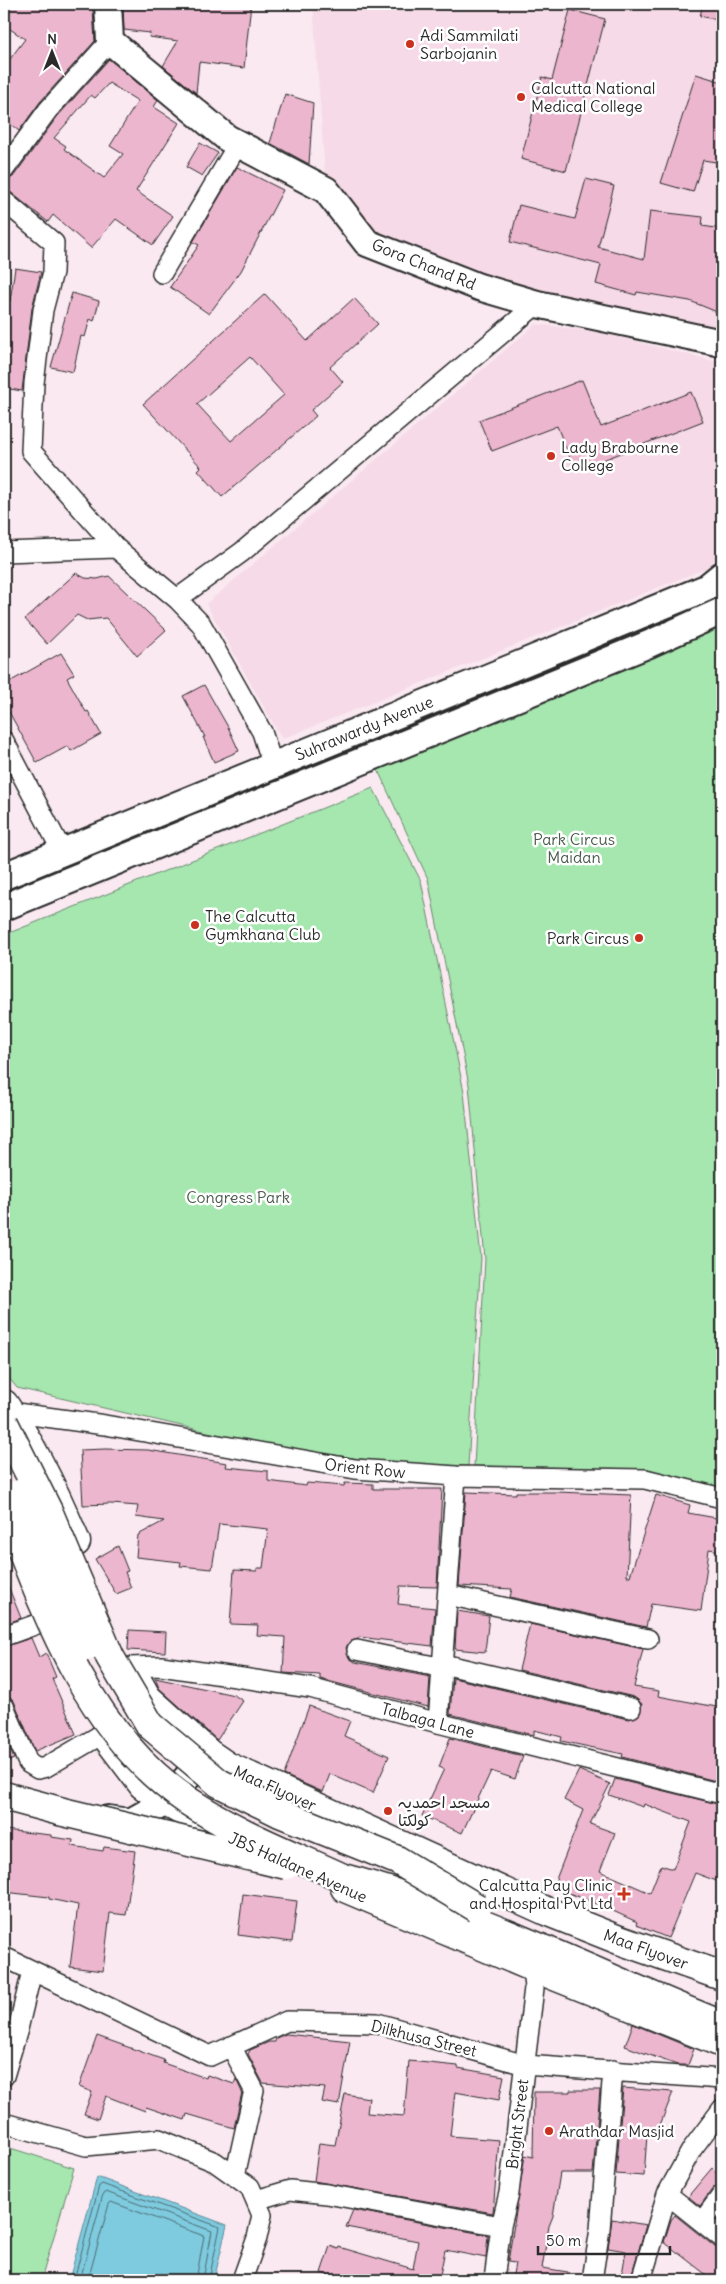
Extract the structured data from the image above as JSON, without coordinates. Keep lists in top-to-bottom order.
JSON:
{
  "streets": {
    "main road": [
      "Gora Chand Rd",
      "Suhrawardy Avenue",
      "Maa Flyover",
      "JBS Haldane Avenue"
    ],
    "street": [
      "Orient Row",
      "Talbaga Lane",
      "Dilkhusa Street",
      "Bright Street"
    ]
  },
  "crossings": [
    ["Orient Row", "Maa Flyover"],
    ["Talbaga Lane", "Maa Flyover"],
    ["JBS Haldane Avenue", "Bright Street"],
    ["Dilkhusa Street", "Bright Street"]
  ],
  "parks": ["Park Circus Maidan", "Congress Park"],
  "places": {
    "other": [
      "Adi Sammilati Sarbojanin",
      "Calcutta National Medical College",
      "Lady Brabourne College",
      "The Calcutta Gymkhana Club",
      "Park Circus",
      "مسجد احمدیہ کولکتا",
      "Arathdar Masjid"
    ],
    "health": ["Calcutta Pay Clinic and Hospital Pvt Ltd"]
  },
  "scale_bar": "50 m",
  "north": "top"
}
